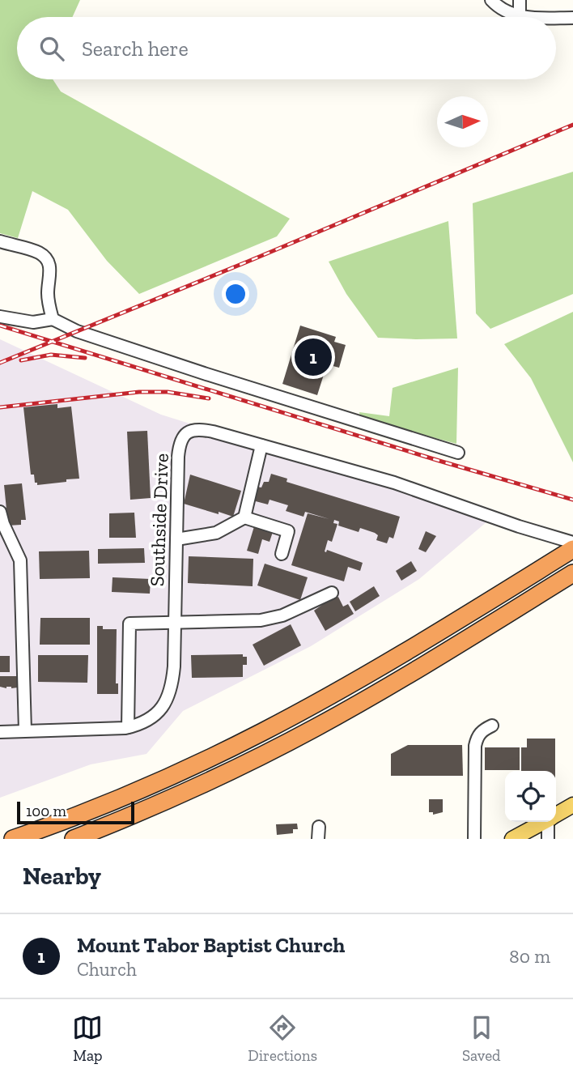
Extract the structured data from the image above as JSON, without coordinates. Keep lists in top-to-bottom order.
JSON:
{
  "streets": {
    "street": ["Southside Drive"]
  },
  "scale_bar": "100 m",
  "north": "right",
  "page": {
    "search": "Search here",
    "pins": "1",
    "scale": "100 m",
    "heading": "Nearby",
    "list": [
      {
        "mark": "1",
        "name": "Mount Tabor Baptist Church",
        "note": "Church",
        "value": "80 m"
      }
    ],
    "nav": ["Map", "Directions", "Saved"]
  }
}
